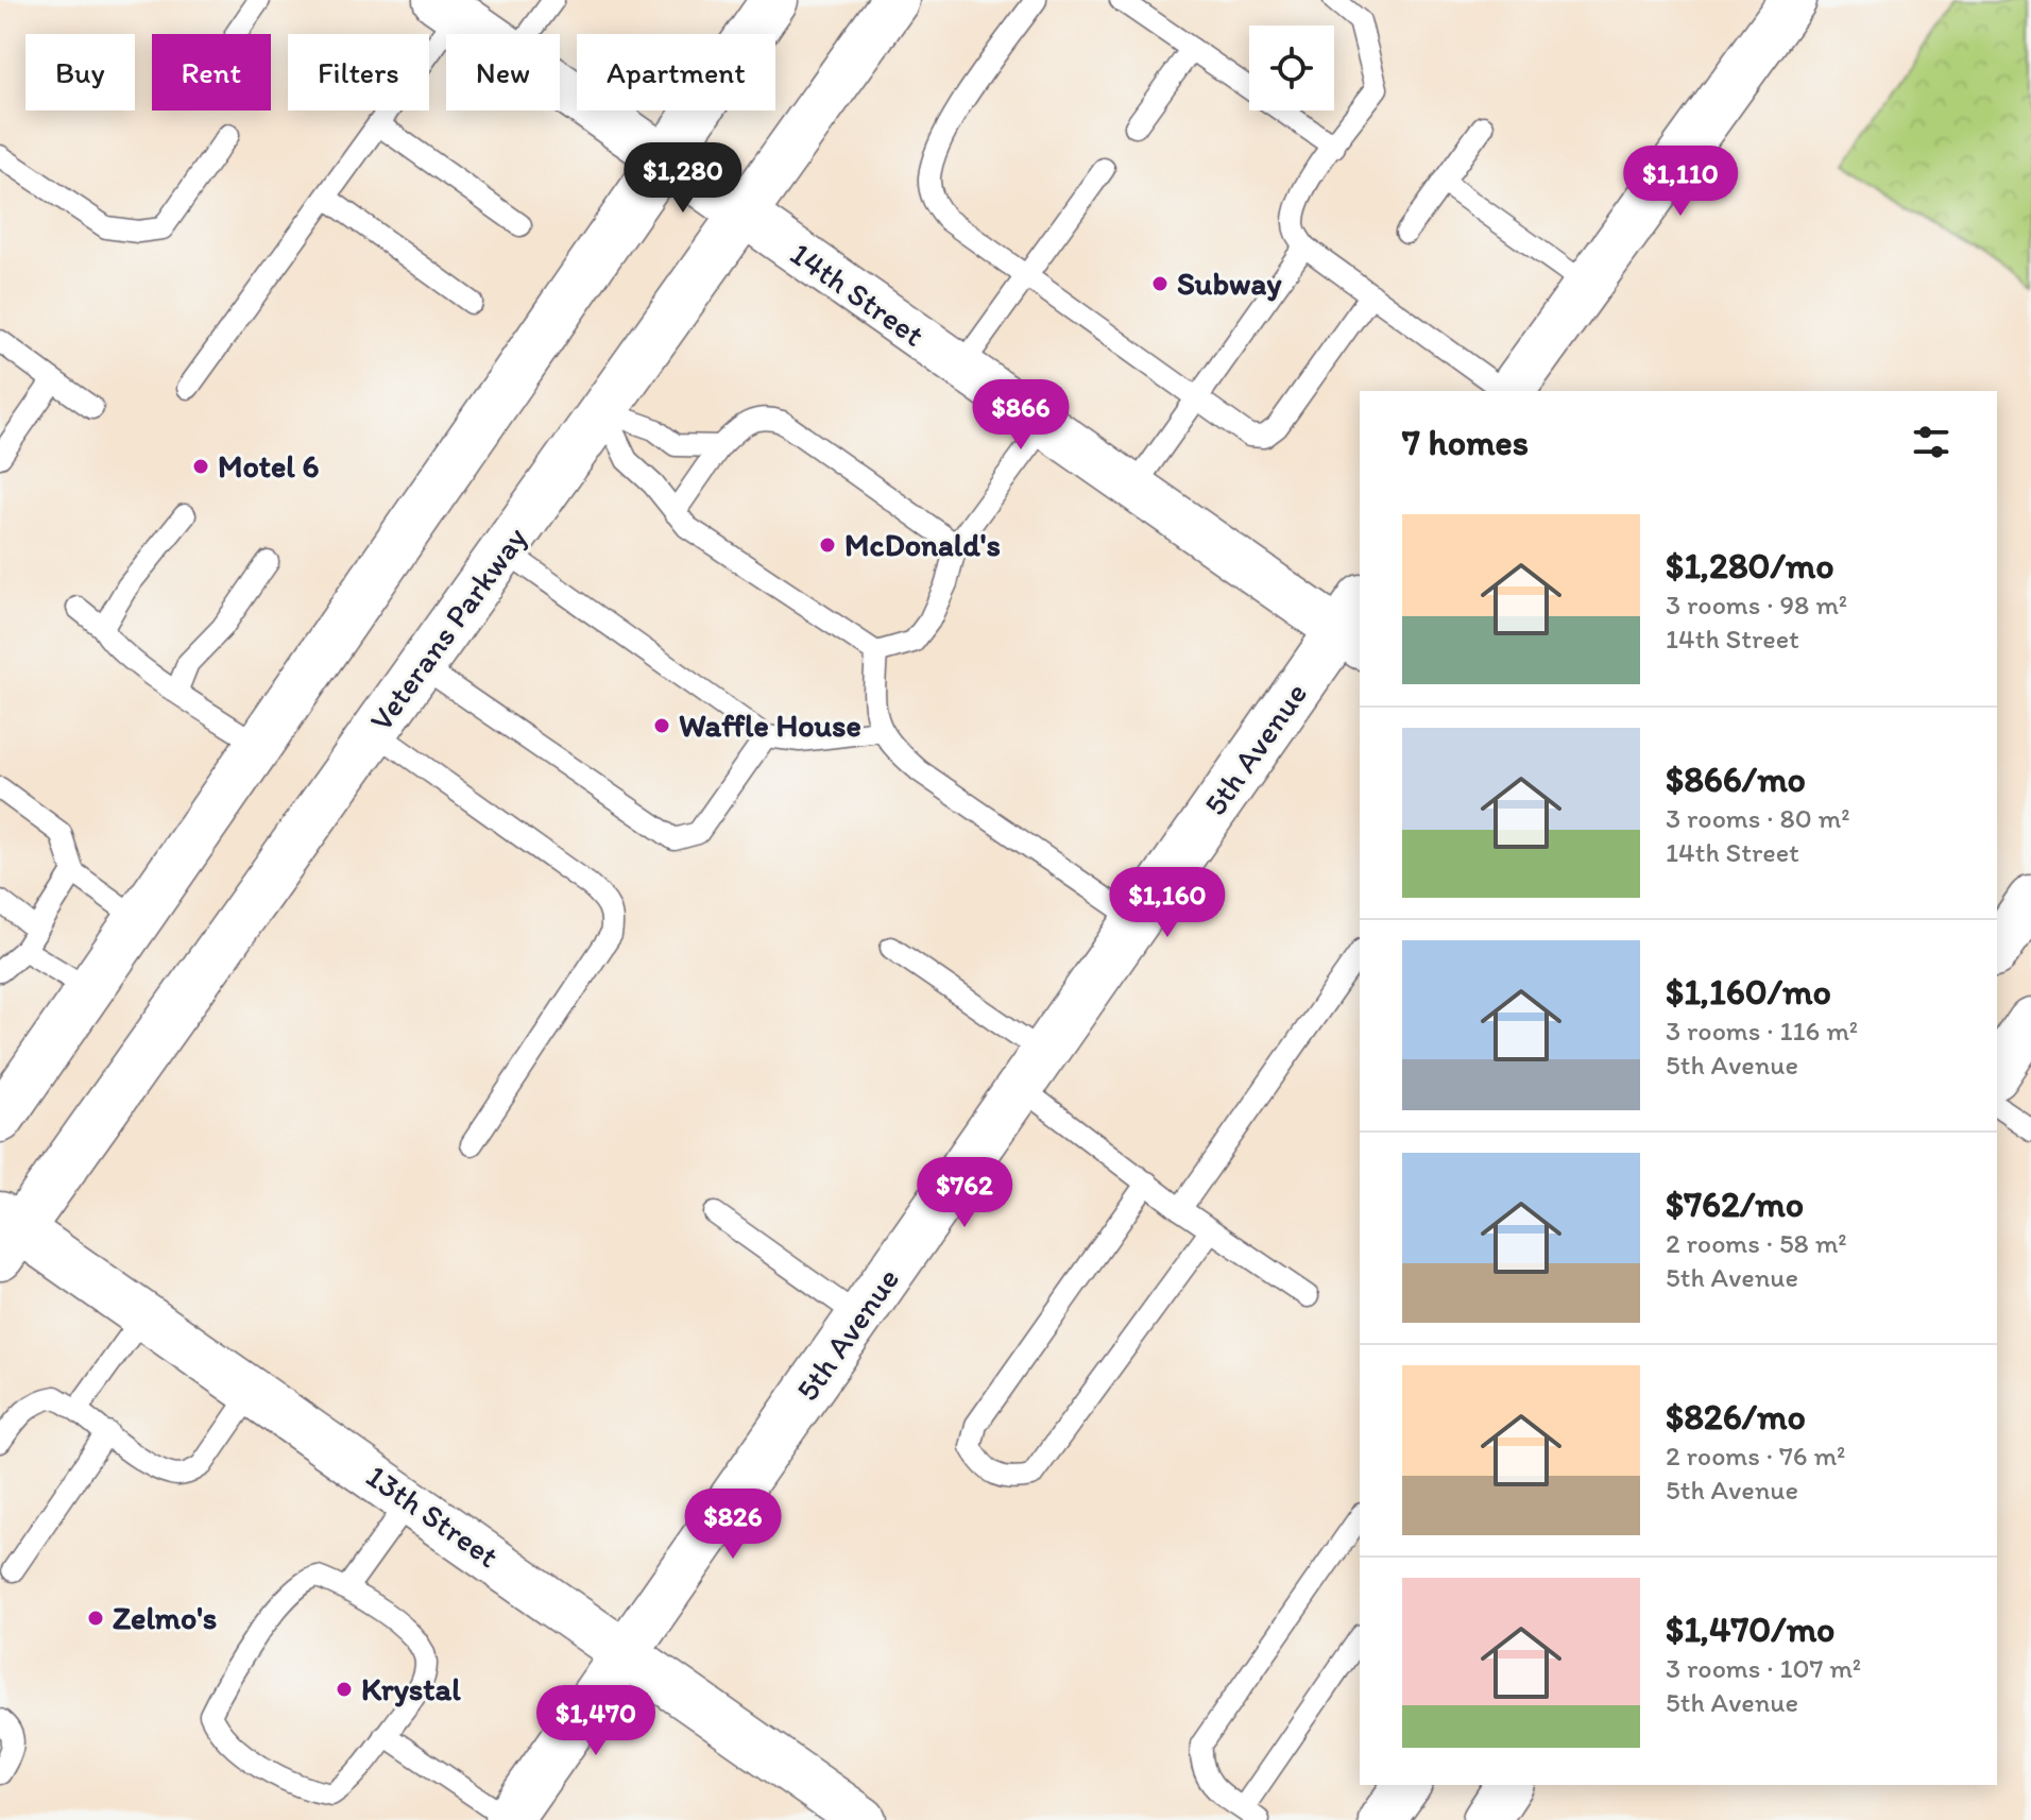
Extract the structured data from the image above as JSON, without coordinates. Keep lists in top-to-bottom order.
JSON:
{
  "streets": {
    "main road": [
      "14th Street",
      "Veterans Parkway",
      "5th Avenue",
      "13th Street"
    ]
  },
  "crossings": [
    ["14th Street", "Veterans Parkway"],
    ["14th Street", "5th Avenue"],
    ["Veterans Parkway", "13th Street"],
    ["5th Avenue", "13th Street"]
  ],
  "places": [
    "Subway",
    "Motel 6",
    "McDonald's",
    "Waffle House",
    "Zelmo's",
    "Krystal"
  ],
  "page": {
    "chip": [
      "Buy",
      "Rent",
      "Filters",
      "New",
      "Apartment"
    ],
    "price": [
      "$1,280",
      "$1,110",
      "$866",
      "$1,160",
      "$762",
      "$826",
      "$1,470"
    ],
    "heading": "7 homes",
    "list": [
      {
        "name": "$1,280/mo",
        "note": "3 rooms · 98 m² · 14th Street"
      },
      {
        "name": "$866/mo",
        "note": "3 rooms · 80 m² · 14th Street"
      },
      {
        "name": "$1,160/mo",
        "note": "3 rooms · 116 m² · 5th Avenue"
      },
      {
        "name": "$762/mo",
        "note": "2 rooms · 58 m² · 5th Avenue"
      },
      {
        "name": "$826/mo",
        "note": "2 rooms · 76 m² · 5th Avenue"
      },
      {
        "name": "$1,470/mo",
        "note": "3 rooms · 107 m² · 5th Avenue"
      }
    ]
  }
}
